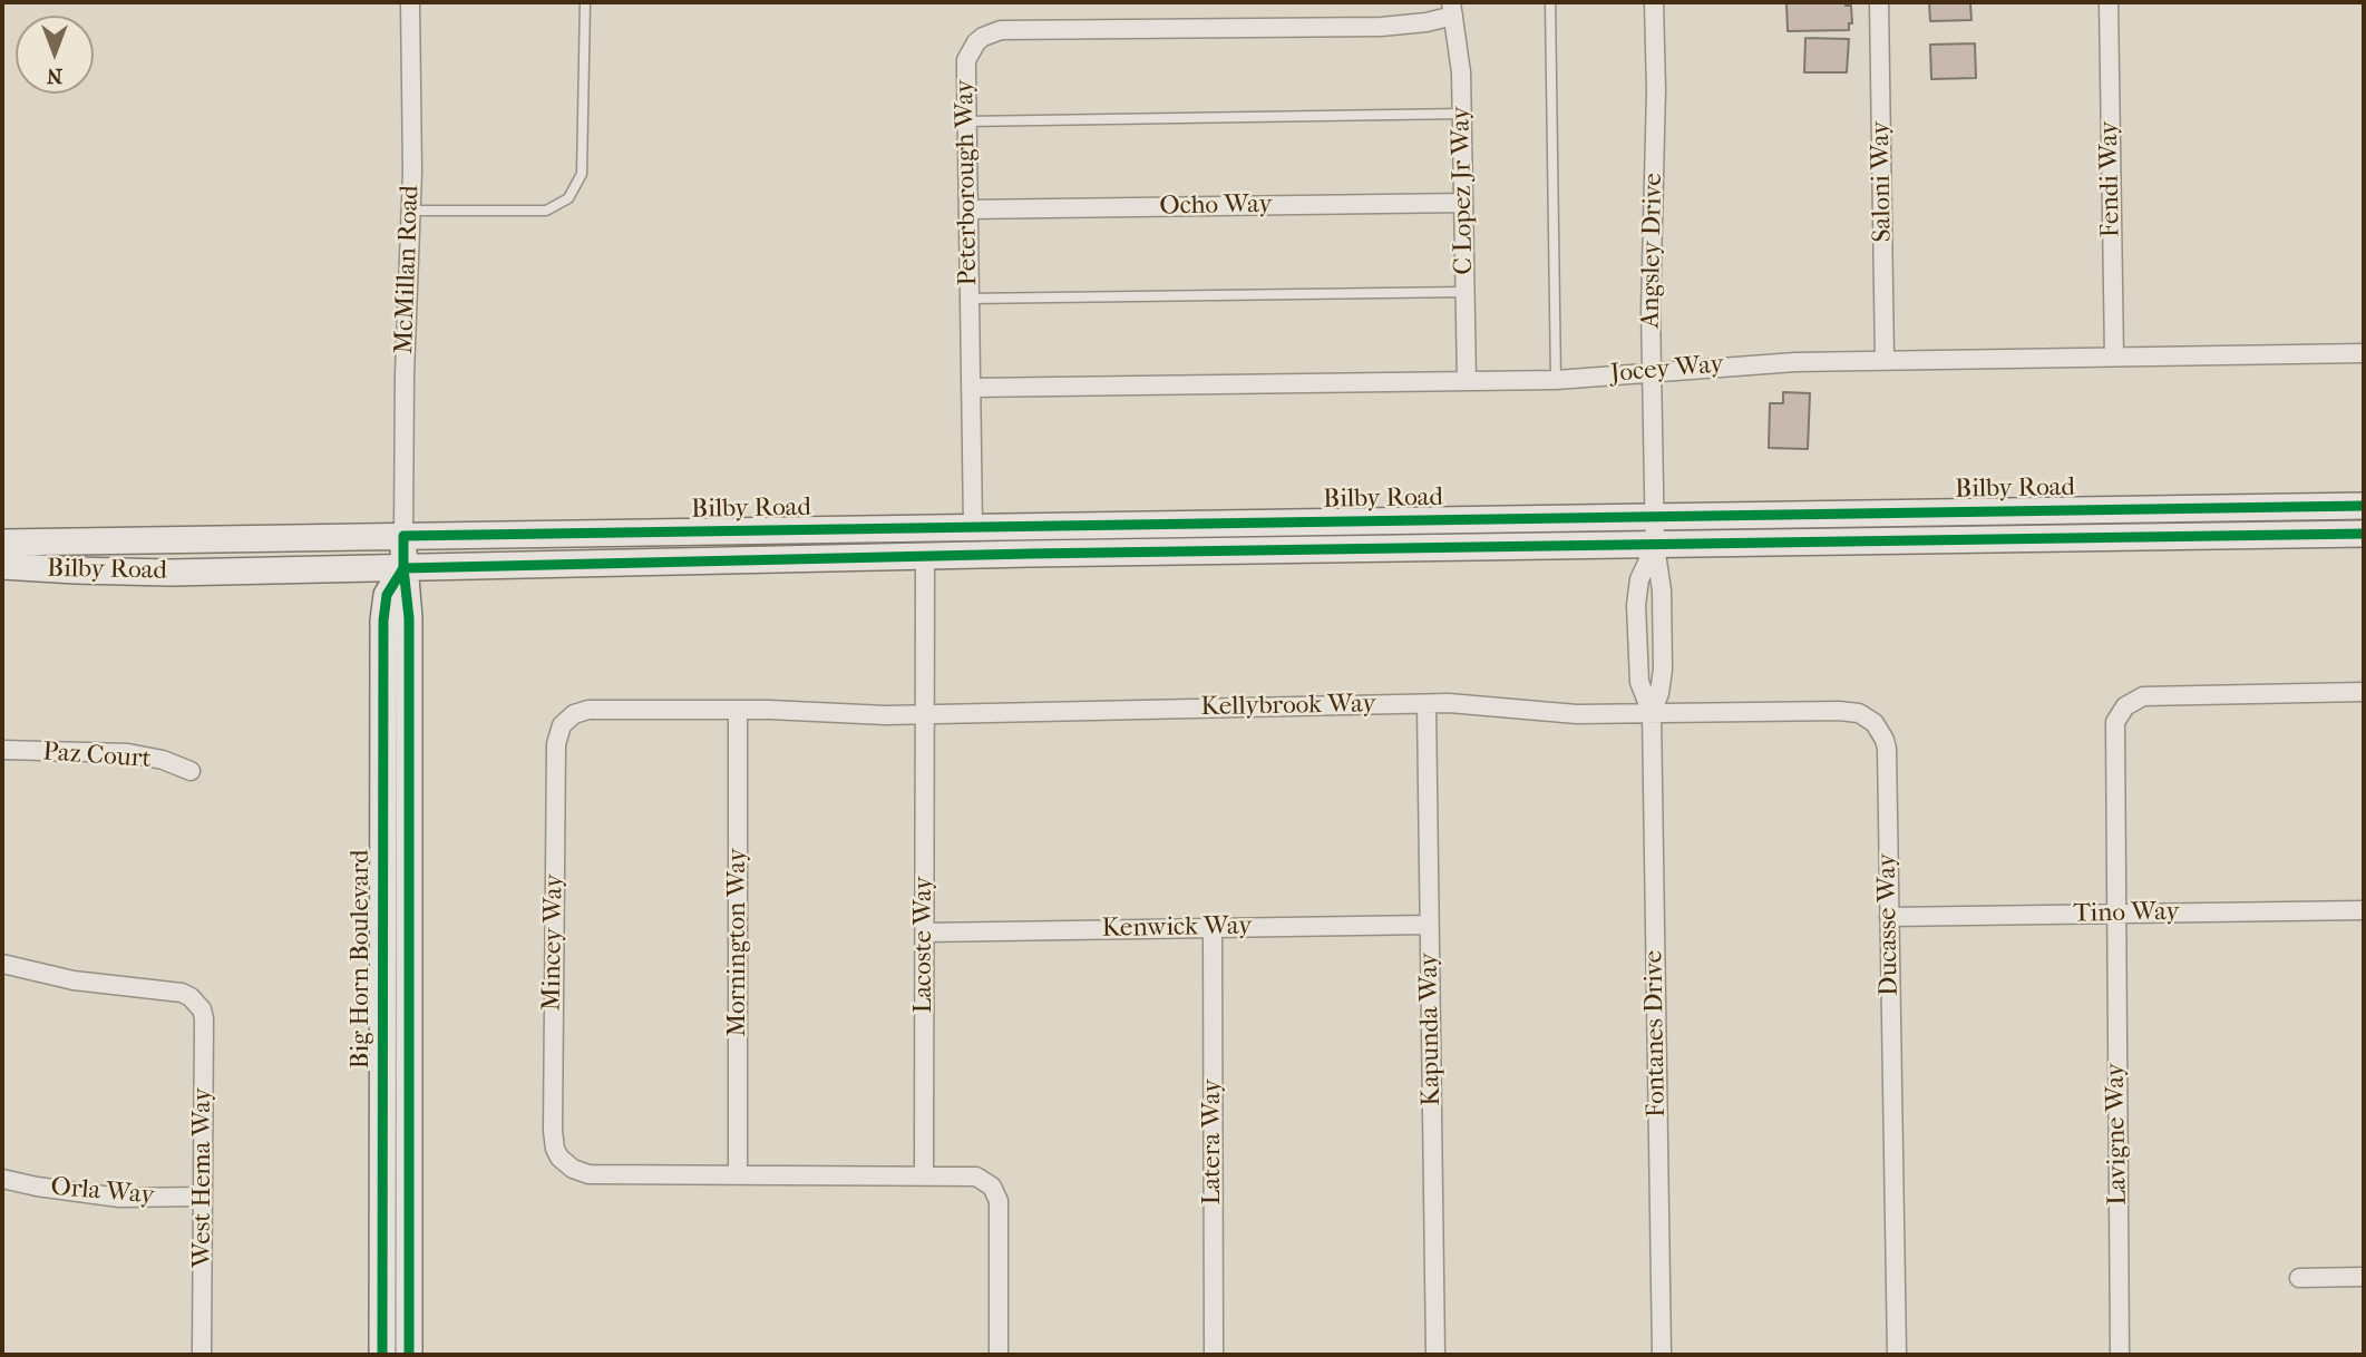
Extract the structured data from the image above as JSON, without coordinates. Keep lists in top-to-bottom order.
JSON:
{
  "streets": {
    "main road": ["Bilby Road", "Big Horn Boulevard"],
    "street": [
      "Fendi Way",
      "Saloni Way",
      "Peterborough Way",
      "C Lopez Jr Way",
      "Ocho Way",
      "Angsley Drive",
      "McMillan Road",
      "Jocey Way",
      "Kellybrook Way",
      "Paz Court",
      "Tino Way",
      "Ducasse Way",
      "Kenwick Way",
      "Mincey Way",
      "Mornington Way",
      "Lacoste Way",
      "Kapunda Way",
      "Fontanes Drive",
      "Lavigne Way",
      "Latera Way",
      "West Hema Way",
      "Orla Way"
    ]
  },
  "crossings": [
    ["Fendi Way", "Jocey Way"],
    ["Saloni Way", "Jocey Way"],
    ["Peterborough Way", "C Lopez Jr Way"],
    ["Peterborough Way", "Ocho Way"],
    ["Peterborough Way", "Jocey Way"],
    ["Peterborough Way", "Bilby Road"],
    ["C Lopez Jr Way", "Ocho Way"],
    ["C Lopez Jr Way", "Jocey Way"],
    ["Angsley Drive", "Jocey Way"],
    ["Angsley Drive", "Bilby Road"],
    ["Angsley Drive", "Fontanes Drive"],
    ["McMillan Road", "Bilby Road"],
    ["McMillan Road", "Big Horn Boulevard"],
    ["Bilby Road", "Lacoste Way"],
    ["Bilby Road", "Big Horn Boulevard"],
    ["Bilby Road", "Fontanes Drive"],
    ["Kellybrook Way", "Ducasse Way"],
    ["Kellybrook Way", "Mincey Way"],
    ["Kellybrook Way", "Lacoste Way"],
    ["Kellybrook Way", "Kapunda Way"],
    ["Kellybrook Way", "Fontanes Drive"],
    ["Tino Way", "Ducasse Way"],
    ["Tino Way", "Lavigne Way"],
    ["Ducasse Way", "Fontanes Drive"],
    ["Kenwick Way", "Lacoste Way"],
    ["Kenwick Way", "Kapunda Way"],
    ["Kenwick Way", "Latera Way"],
    ["Mincey Way", "Mornington Way"],
    ["Mincey Way", "Lacoste Way"],
    ["West Hema Way", "Orla Way"]
  ],
  "north": "bottom"
}
